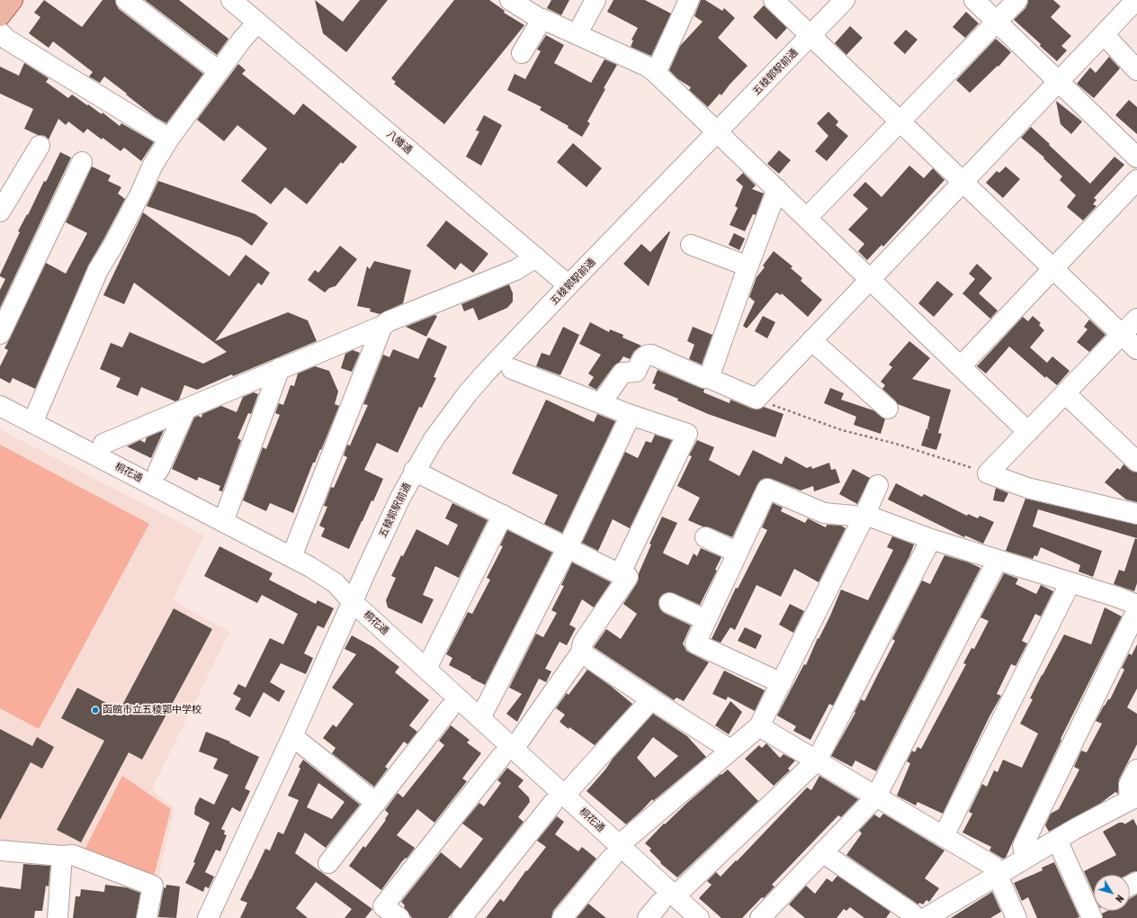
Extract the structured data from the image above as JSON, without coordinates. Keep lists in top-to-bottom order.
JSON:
{
  "streets": {
    "street": ["五稜郭駅前通", "八幡通", "桐花通"]
  },
  "crossings": [
    ["五稜郭駅前通", "八幡通"],
    ["五稜郭駅前通", "桐花通"]
  ],
  "places": ["函館市立五稜郭中学校"],
  "north": "bottom right"
}
